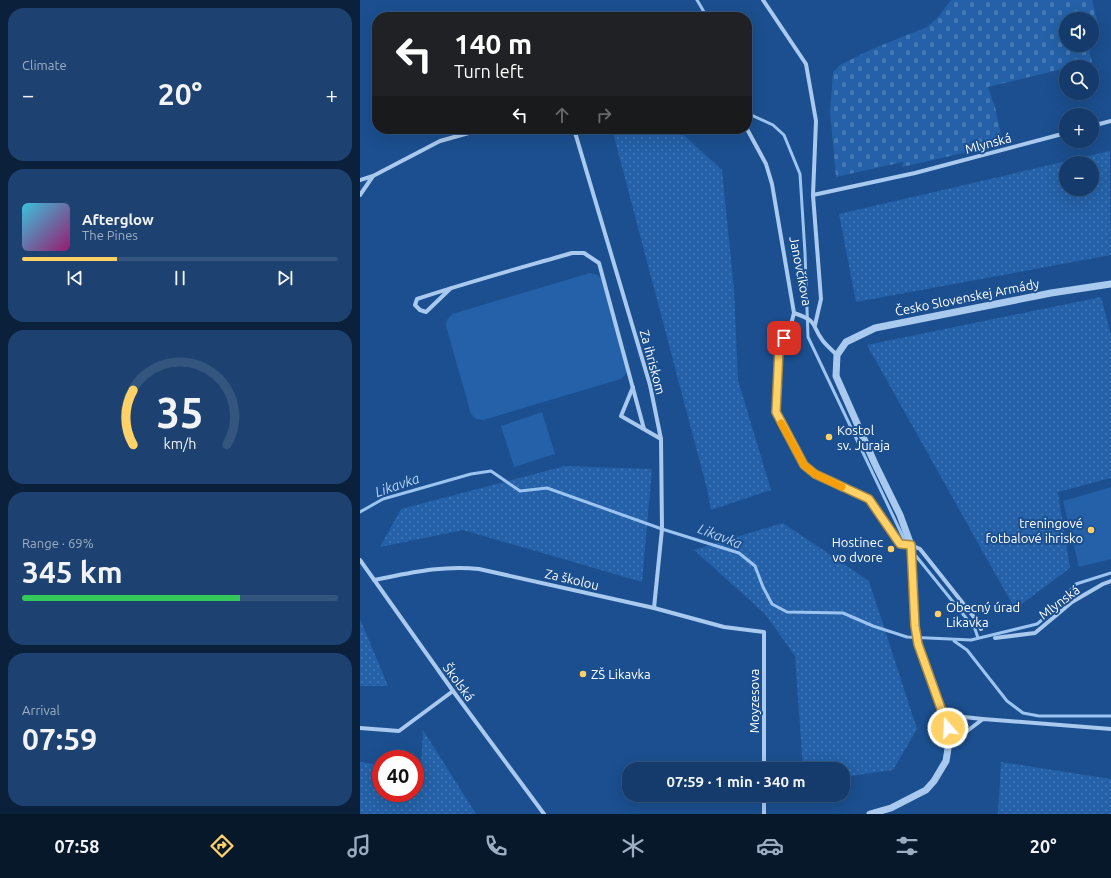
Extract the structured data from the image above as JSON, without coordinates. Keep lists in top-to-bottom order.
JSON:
{
  "streets": {
    "street": [
      "Mlynská",
      "Janovčíkova",
      "Česko Slovenskej Armády",
      "Za ihriskom",
      "Za školou",
      "Školská",
      "Moyzesova"
    ]
  },
  "crossings": [
    ["Janovčíkova", "Česko Slovenskej Armády"],
    ["Za ihriskom", "Za školou"],
    ["Za školou", "Školská"],
    ["Za školou", "Moyzesova"]
  ],
  "water": ["Likavka"],
  "places": [
    "Kostol sv. Juraja",
    "treningové fotbalové ihrisko",
    "Hostinec vo dvore",
    "Obecný úrad Likavka",
    "ZŠ Likavka"
  ],
  "page": {
    "tile": [
      "Climate",
      ["Range · 69%", "345 km"],
      ["Arrival", "07:59"]
    ],
    "map_buttons": ["+", "−"],
    "turn": ["140 m", "Turn left"],
    "heat": ["−", "20°", "+"],
    "song": ["Afterglow", "The Pines"],
    "limit": "40",
    "trip": "07:59 · 1 min · 340 m",
    "tabs": ["07:58", "20°"],
    "gauge": ["35", "km/h"]
  }
}
